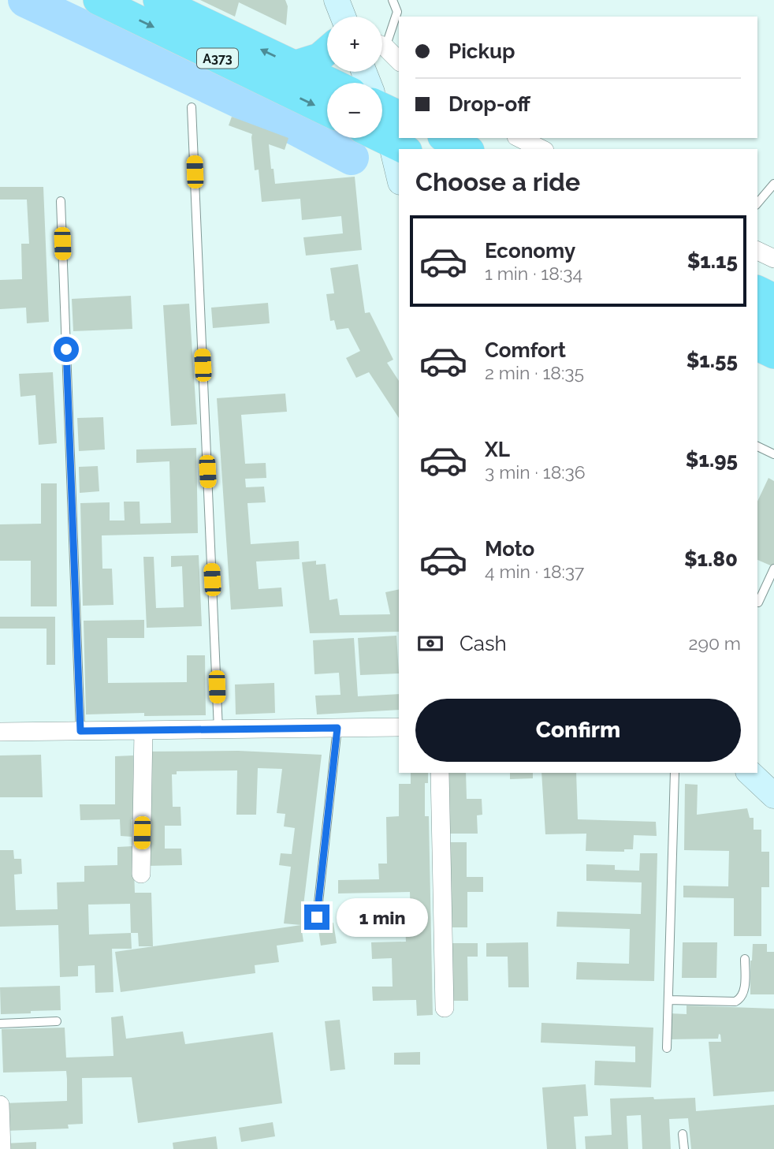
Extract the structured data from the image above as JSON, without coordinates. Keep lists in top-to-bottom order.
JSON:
{
  "streets": {
    "highway": ["A373"]
  },
  "page": {
    "map_buttons": ["+", "−"],
    "banner": ["Pickup", "Drop-off"],
    "heading": "Choose a ride",
    "list": [
      {
        "name": "Economy",
        "note": "1 min · 18:34",
        "value": "$1.15"
      },
      {
        "name": "Comfort",
        "note": "2 min · 18:35",
        "value": "$1.55"
      },
      {
        "name": "XL",
        "note": "3 min · 18:36",
        "value": "$1.95"
      },
      {
        "name": "Moto",
        "note": "4 min · 18:37",
        "value": "$1.80"
      }
    ],
    "pay": ["Cash", "290 m"],
    "buttons": "Confirm",
    "bubble": "1 min"
  }
}
